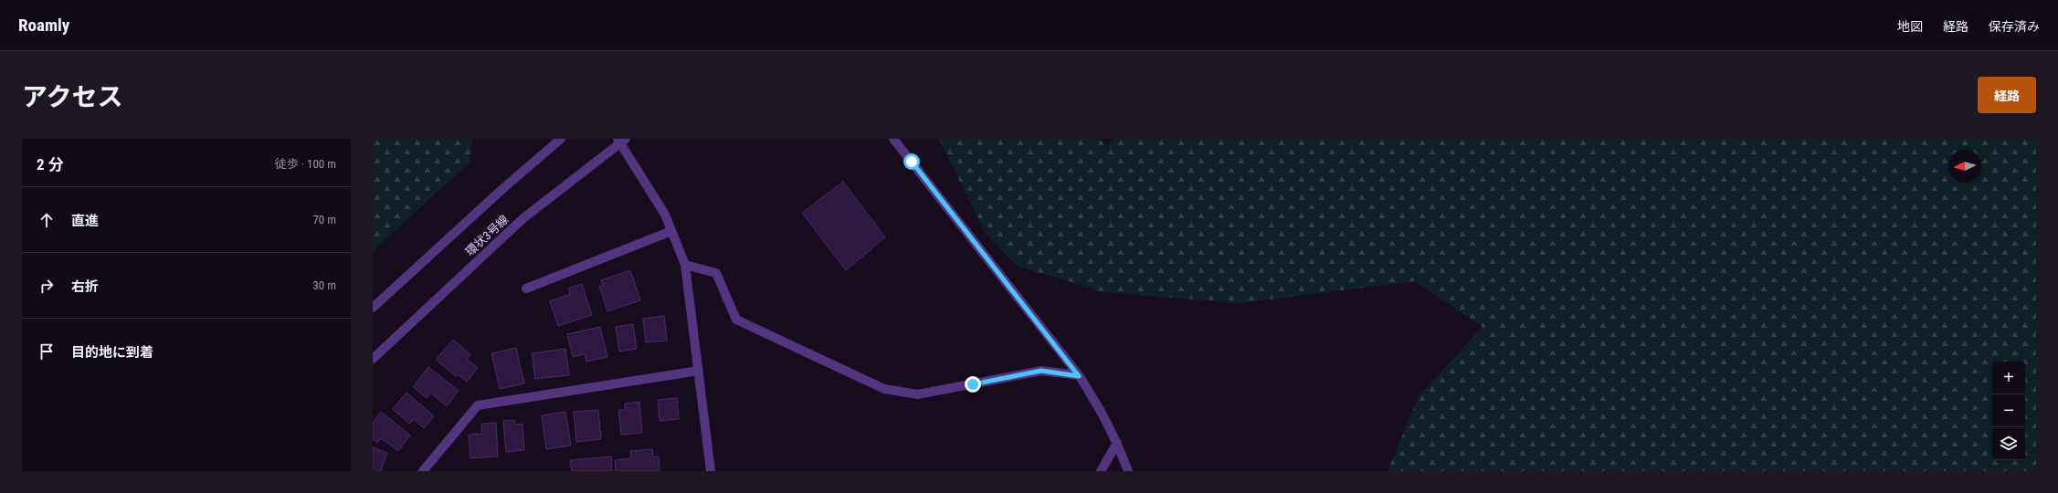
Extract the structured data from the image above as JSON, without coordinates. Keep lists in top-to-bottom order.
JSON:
{
  "streets": {
    "street": ["環状3号線"]
  },
  "north": "left",
  "page": {
    "header": "Roamly",
    "nav": ["地図", "経路", "保存済み"],
    "title": "アクセス",
    "buttons": "経路",
    "heading": ["2 分", "徒歩 · 100 m"],
    "list": [
      ["直進", "70 m"],
      ["右折", "30 m"],
      "目的地に到着"
    ],
    "map_buttons": ["+", "−"]
  }
}
